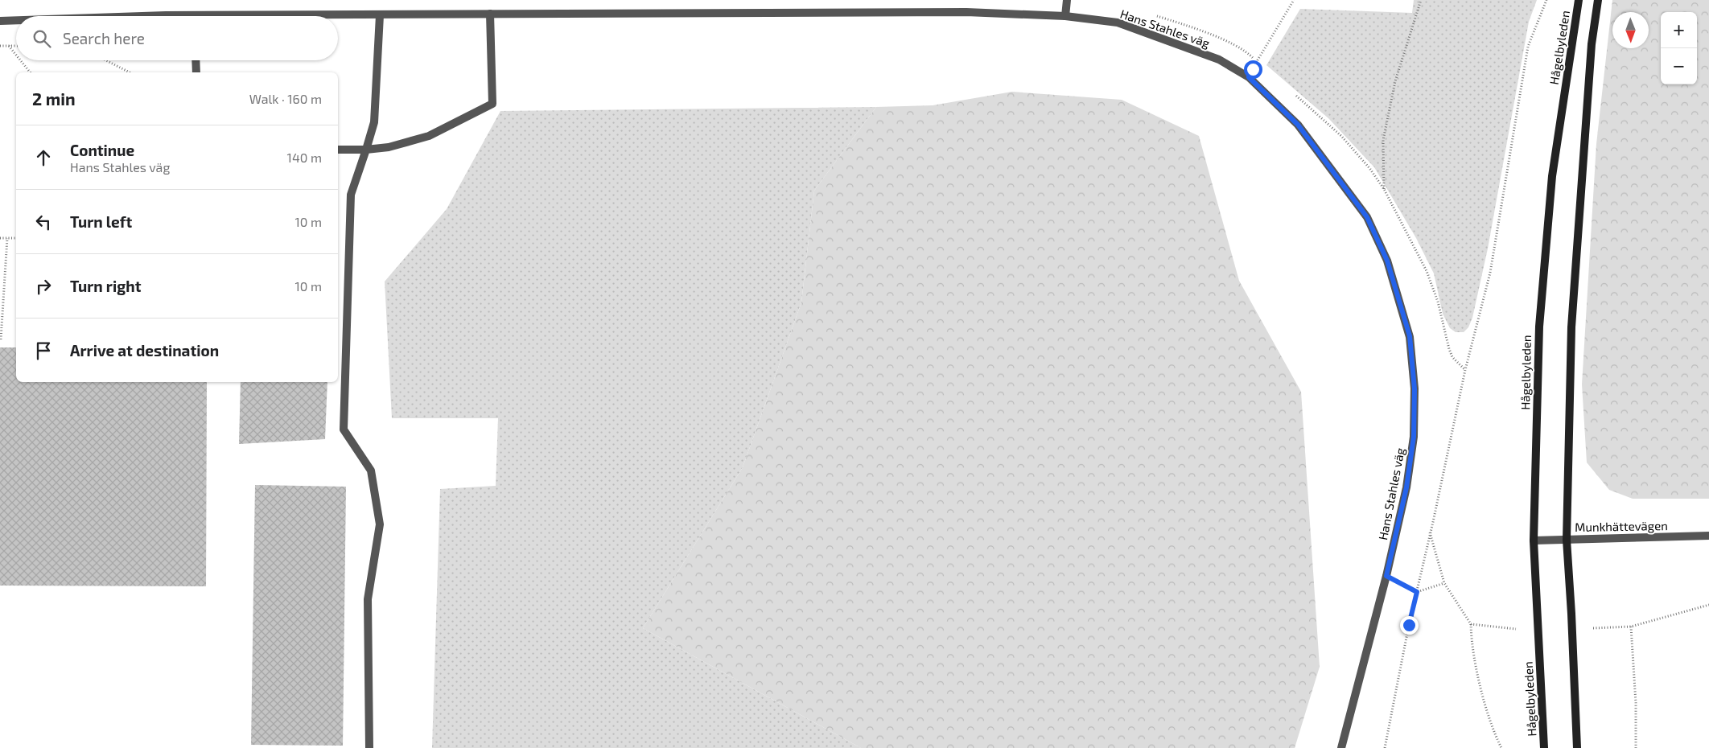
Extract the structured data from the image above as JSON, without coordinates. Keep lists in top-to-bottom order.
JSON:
{
  "streets": {
    "main road": ["Hågelbyleden"],
    "street": ["Hans Stahles väg", "Munkhättevägen"]
  },
  "crossings": [
    ["Hågelbyleden", "Munkhättevägen"]
  ],
  "north": "bottom",
  "page": {
    "map_buttons": ["+", "−"],
    "search": "Search here",
    "heading": ["2 min", "Walk · 160 m"],
    "list": [
      ["Continue", "Hans Stahles väg", "140 m"],
      ["Turn left", "10 m"],
      ["Turn right", "10 m"],
      "Arrive at destination"
    ]
  }
}
